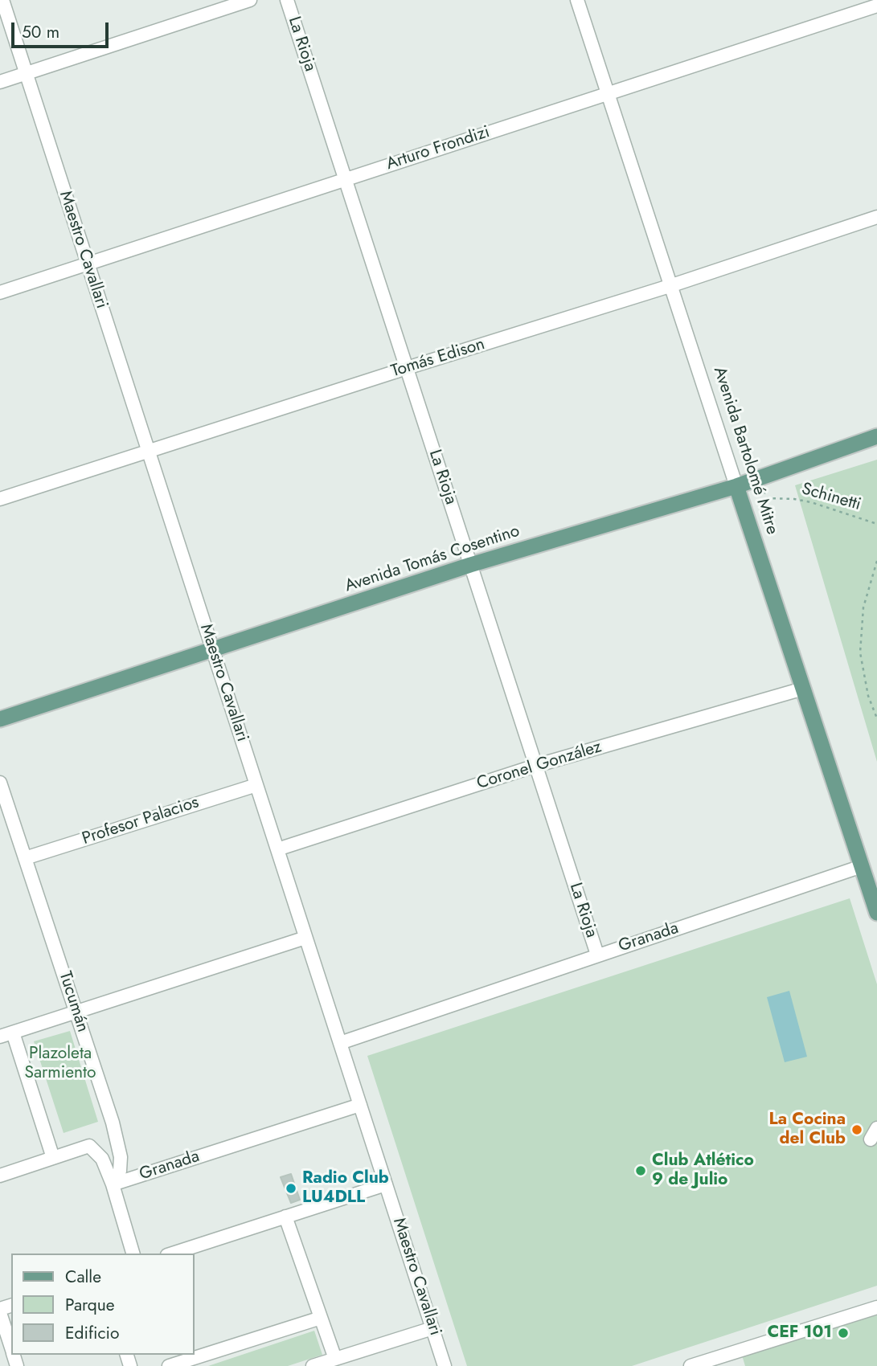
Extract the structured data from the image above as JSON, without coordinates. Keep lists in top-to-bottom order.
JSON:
{
  "streets": {
    "main road": ["Avenida Bartolomé Mitre", "Avenida Tomás Cosentino"],
    "street": [
      "La Rioja",
      "Arturo Frondizi",
      "Maestro Cavallari",
      "Tomás Edison",
      "Coronel González",
      "Profesor Palacios",
      "Granada",
      "Tucumán"
    ],
    "path": ["Schinetti"]
  },
  "crossings": [
    ["La Rioja", "Arturo Frondizi"],
    ["La Rioja", "Tomás Edison"],
    ["La Rioja", "Avenida Tomás Cosentino"],
    ["La Rioja", "Coronel González"],
    ["La Rioja", "Granada"],
    ["Arturo Frondizi", "Maestro Cavallari"],
    ["Arturo Frondizi", "Avenida Bartolomé Mitre"],
    ["Maestro Cavallari", "Tomás Edison"],
    ["Maestro Cavallari", "Avenida Tomás Cosentino"],
    ["Maestro Cavallari", "Coronel González"],
    ["Maestro Cavallari", "Profesor Palacios"],
    ["Maestro Cavallari", "Granada"],
    ["Tomás Edison", "Avenida Bartolomé Mitre"],
    ["Avenida Bartolomé Mitre", "Avenida Tomás Cosentino"],
    ["Avenida Bartolomé Mitre", "Coronel González"],
    ["Avenida Bartolomé Mitre", "Granada"],
    ["Schinetti", "Avenida Tomás Cosentino"],
    ["Profesor Palacios", "Tucumán"],
    ["Granada", "Tucumán"]
  ],
  "parks": ["Plazoleta Sarmiento"],
  "places": [
    "La Cocina del Club",
    "Club Atlético 9 de Julio",
    "Radio Club LU4DLL",
    "CEF 101"
  ],
  "legend": ["Calle", "Parque", "Edificio"],
  "scale_bar": "50 m"
}
